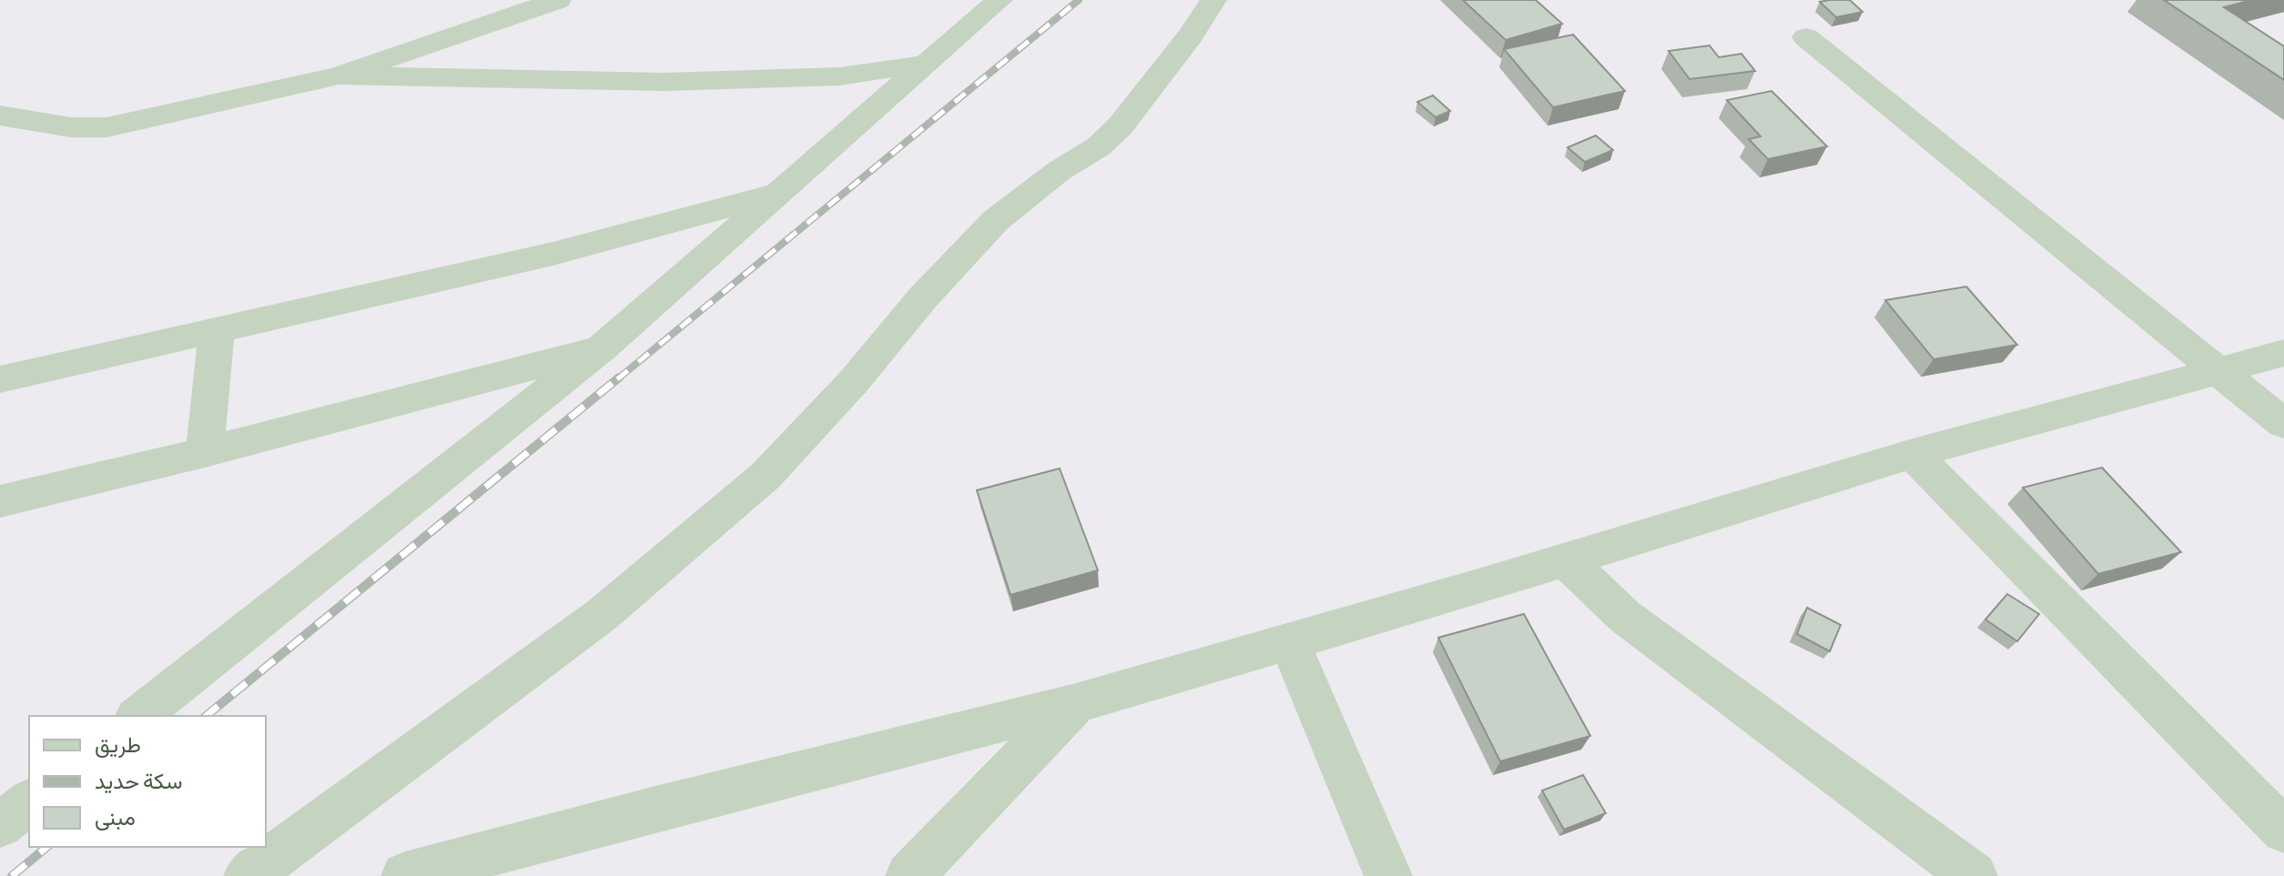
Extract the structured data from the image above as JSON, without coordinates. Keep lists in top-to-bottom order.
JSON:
{
  "legend": ["طريق", "سكة حديد", "مبنى"]
}
